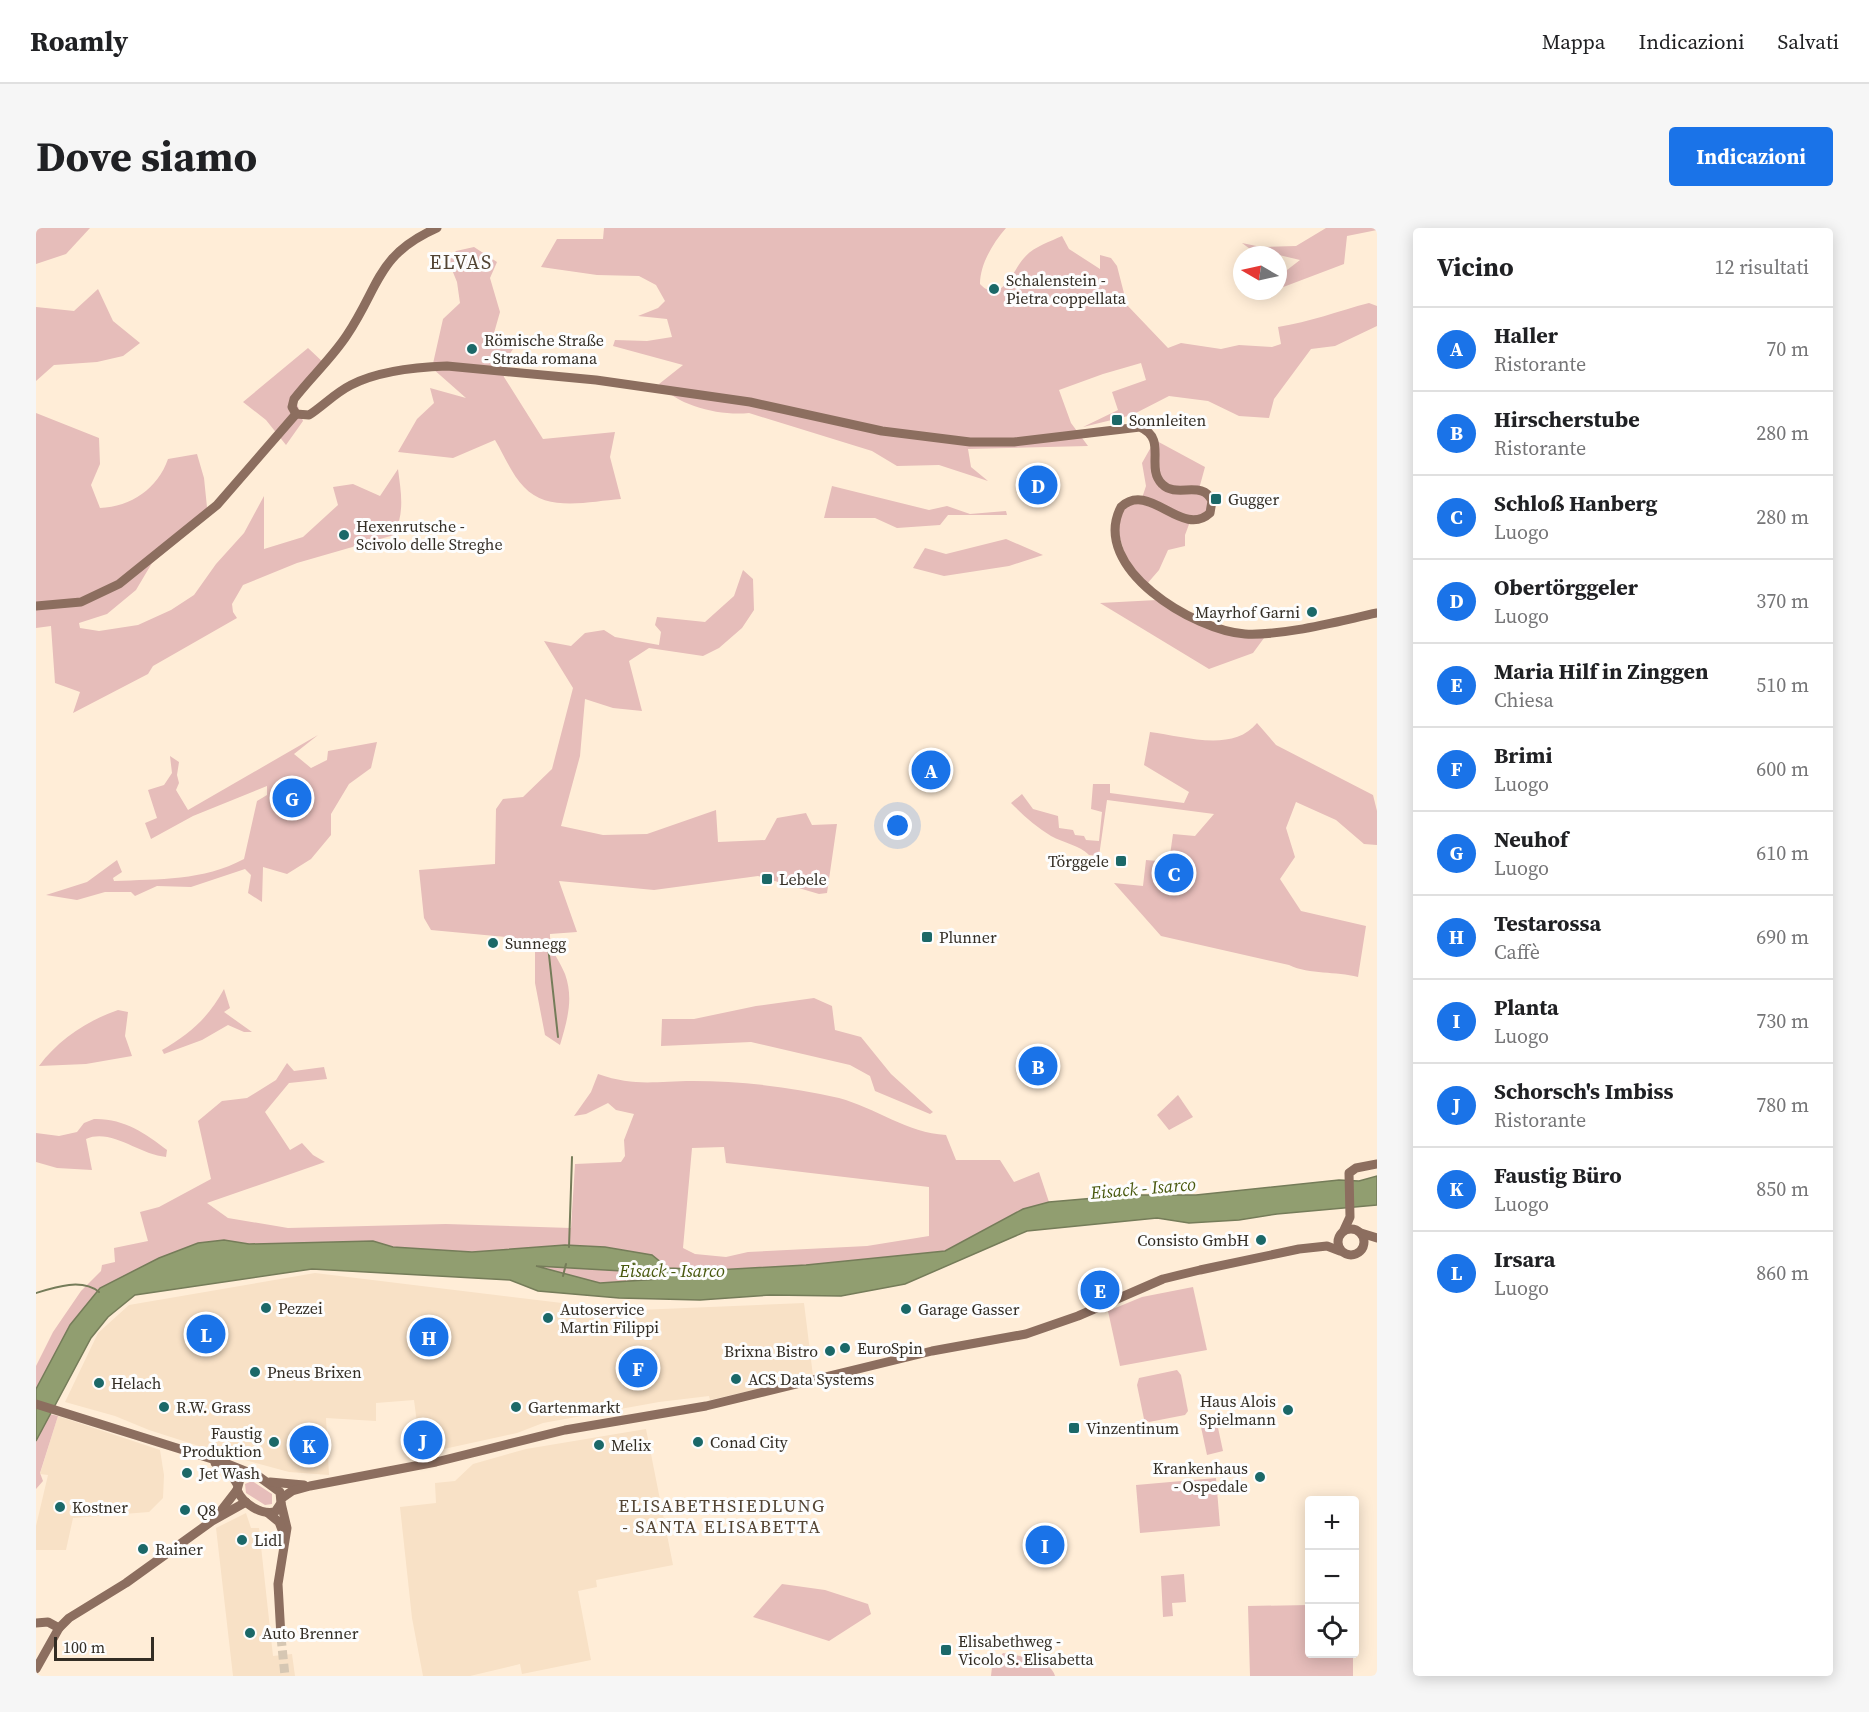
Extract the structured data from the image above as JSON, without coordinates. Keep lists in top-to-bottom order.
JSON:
{
  "districts": ["ELVAS", "ELISABETHSIEDLUNG - SANTA ELISABETTA"],
  "water": ["Eisack - Isarco"],
  "places": {
    "other": [
      "Schalenstein - Pietra coppellata",
      "Römische Straße - Strada romana",
      "Hexenrutsche - Scivolo delle Streghe",
      "Mayrhof Garni",
      "Sunnegg",
      "Consisto GmbH",
      "Pezzei",
      "Garage Gasser",
      "Autoservice Martin Filippi",
      "EuroSpin",
      "Brixna Bistro",
      "Pneus Brixen",
      "ACS Data Systems",
      "Helach",
      "R.W. Grass",
      "Gartenmarkt",
      "Haus Alois Spielmann",
      "Faustig Produktion",
      "Conad City",
      "Melix",
      "Jet Wash",
      "Krankenhaus - Ospedale",
      "Kostner",
      "Q8",
      "Lidl",
      "Rainer",
      "Auto Brenner"
    ],
    "transit": [
      "Sonnleiten",
      "Gugger",
      "Törggele",
      "Lebele",
      "Plunner",
      "Vinzentinum",
      "Elisabethweg - Vicolo S. Elisabetta"
    ]
  },
  "scale_bar": "100 m",
  "north": "left",
  "page": {
    "header": "Roamly",
    "nav": ["Mappa", "Indicazioni", "Salvati"],
    "title": "Dove siamo",
    "buttons": "Indicazioni",
    "heading": ["Vicino", "12 risultati"],
    "list": [
      {
        "mark": "A",
        "name": "Haller",
        "note": "Ristorante",
        "value": "70 m"
      },
      {
        "mark": "B",
        "name": "Hirscherstube",
        "note": "Ristorante",
        "value": "280 m"
      },
      {
        "mark": "C",
        "name": "Schloß Hanberg",
        "note": "Luogo",
        "value": "280 m"
      },
      {
        "mark": "D",
        "name": "Obertörggeler",
        "note": "Luogo",
        "value": "370 m"
      },
      {
        "mark": "E",
        "name": "Maria Hilf in Zinggen",
        "note": "Chiesa",
        "value": "510 m"
      },
      {
        "mark": "F",
        "name": "Brimi",
        "note": "Luogo",
        "value": "600 m"
      },
      {
        "mark": "G",
        "name": "Neuhof",
        "note": "Luogo",
        "value": "610 m"
      },
      {
        "mark": "H",
        "name": "Testarossa",
        "note": "Caffè",
        "value": "690 m"
      },
      {
        "mark": "I",
        "name": "Planta",
        "note": "Luogo",
        "value": "730 m"
      },
      {
        "mark": "J",
        "name": "Schorsch's Imbiss",
        "note": "Ristorante",
        "value": "780 m"
      },
      {
        "mark": "K",
        "name": "Faustig Büro",
        "note": "Luogo",
        "value": "850 m"
      },
      {
        "mark": "L",
        "name": "Irsara",
        "note": "Luogo",
        "value": "860 m"
      }
    ],
    "pins": [
      "D",
      "A",
      "G",
      "C",
      "B",
      "E",
      "L",
      "H",
      "F",
      "J",
      "K",
      "I"
    ],
    "map_buttons": ["+", "−"],
    "scale": "100 m"
  }
}
